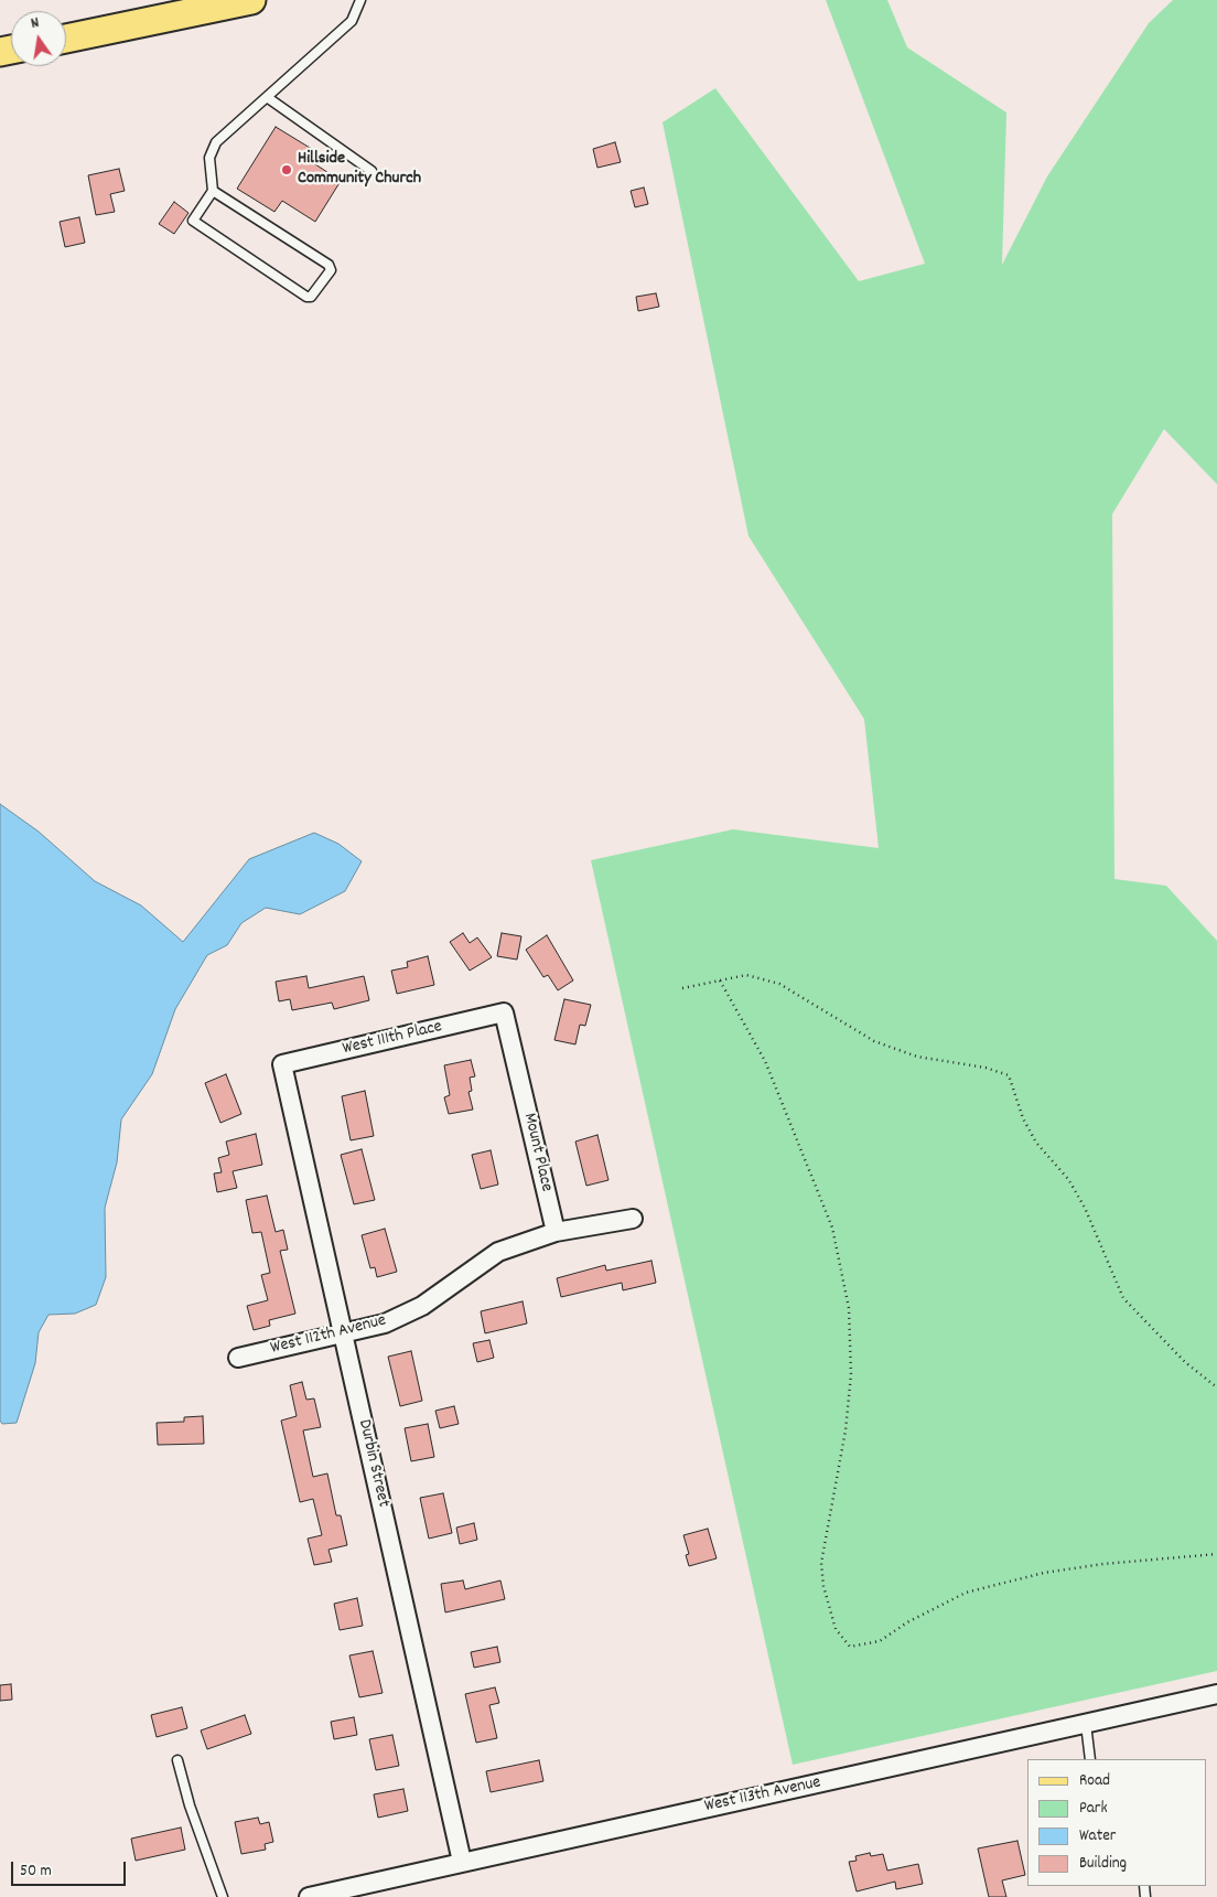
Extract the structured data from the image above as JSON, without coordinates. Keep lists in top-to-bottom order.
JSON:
{
  "streets": {
    "street": [
      "West 111th Place",
      "Mount Place",
      "West 112th Avenue",
      "Durbin Street",
      "West 113th Avenue"
    ]
  },
  "crossings": [
    ["West 111th Place", "Mount Place"],
    ["West 111th Place", "Durbin Street"],
    ["Mount Place", "West 112th Avenue"],
    ["West 112th Avenue", "Durbin Street"],
    ["Durbin Street", "West 113th Avenue"]
  ],
  "places": ["Hillside Community Church"],
  "legend": [
    "Road",
    "Park",
    "Water",
    "Building"
  ],
  "scale_bar": "50 m",
  "north": "top"
}
